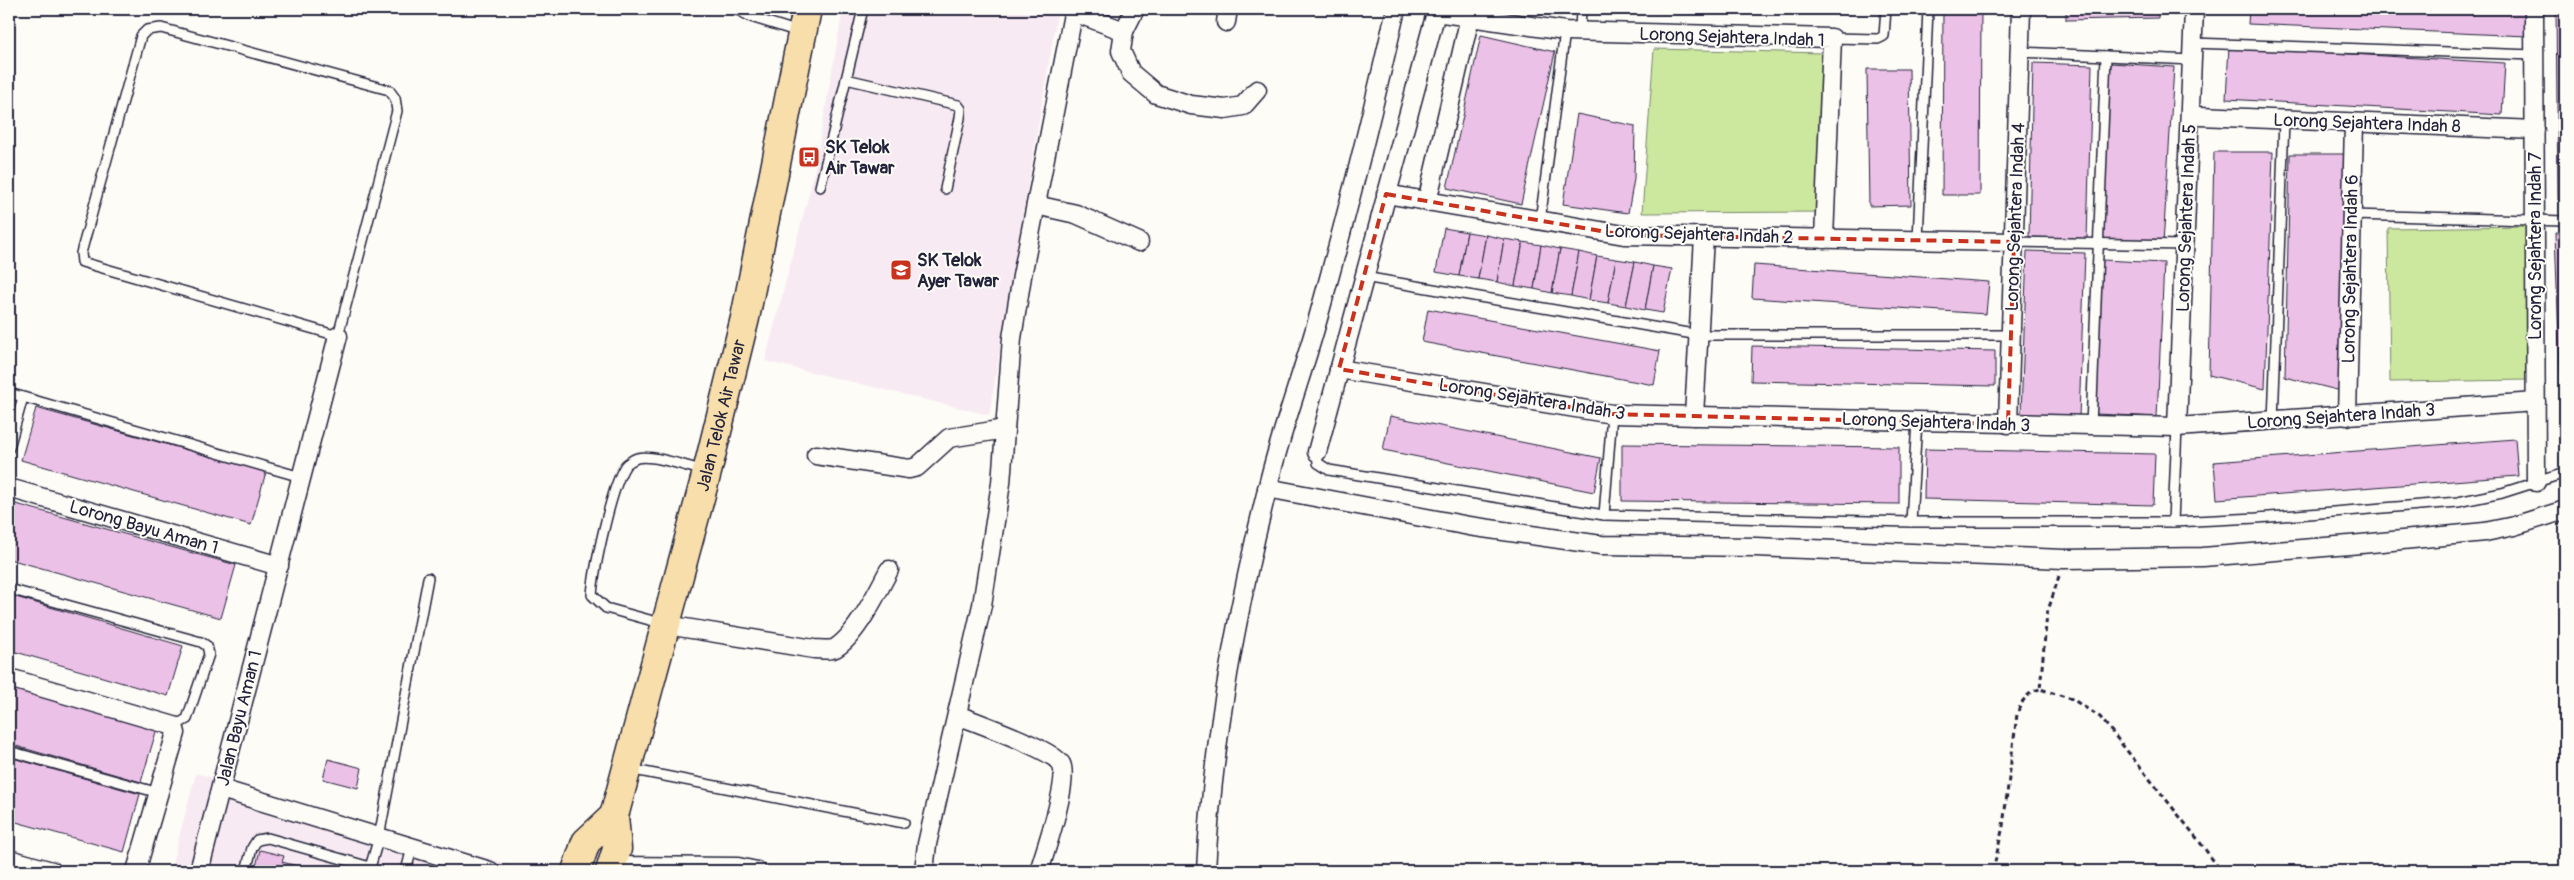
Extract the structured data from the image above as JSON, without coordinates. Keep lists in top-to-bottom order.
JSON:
{
  "streets": {
    "main road": ["Jalan Telok Air Tawar"],
    "street": [
      "Lorong Sejahtera Indah 1",
      "Lorong Sejahtera Indah 8",
      "Lorong Sejahtera Indah 4",
      "Lorong Sejahtera Indah 5",
      "Lorong Sejahtera Indah 2",
      "Lorong Sejahtera Indah 7",
      "Lorong Sejahtera Indah 6",
      "Lorong Sejahtera Indah 3",
      "Lorong Bayu Aman 1",
      "Jalan Bayu Aman 1"
    ]
  },
  "crossings": [
    ["Lorong Sejahtera Indah 1", "Lorong Sejahtera Indah 2"],
    ["Lorong Sejahtera Indah 8", "Lorong Sejahtera Indah 7"],
    ["Lorong Sejahtera Indah 8", "Lorong Sejahtera Indah 6"],
    ["Lorong Sejahtera Indah 4", "Lorong Sejahtera Indah 2"],
    ["Lorong Sejahtera Indah 4", "Lorong Sejahtera Indah 3"],
    ["Lorong Sejahtera Indah 5", "Lorong Sejahtera Indah 3"],
    ["Lorong Sejahtera Indah 7", "Lorong Sejahtera Indah 3"],
    ["Lorong Sejahtera Indah 6", "Lorong Sejahtera Indah 3"],
    ["Lorong Bayu Aman 1", "Jalan Bayu Aman 1"]
  ],
  "places": {
    "bus stop": ["SK Telok Air Tawar"],
    "school or university": ["SK Telok Ayer Tawar"]
  }
}
